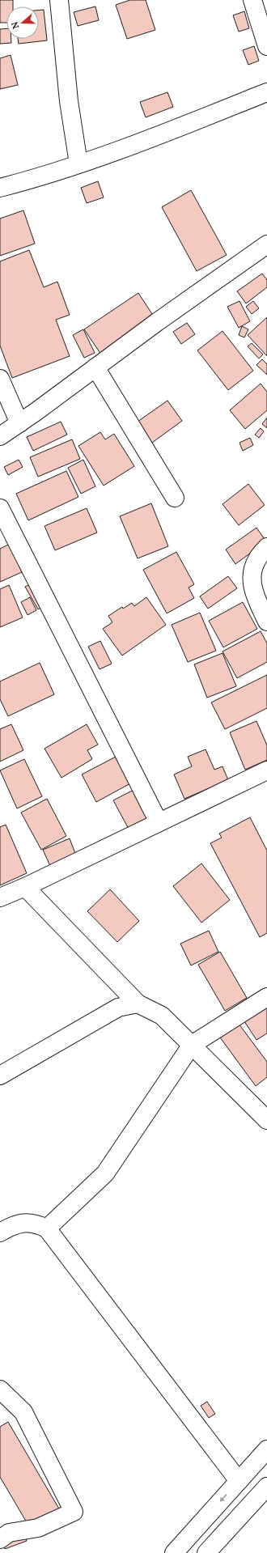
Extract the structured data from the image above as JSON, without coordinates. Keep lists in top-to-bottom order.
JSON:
{
  "north": "left"
}
